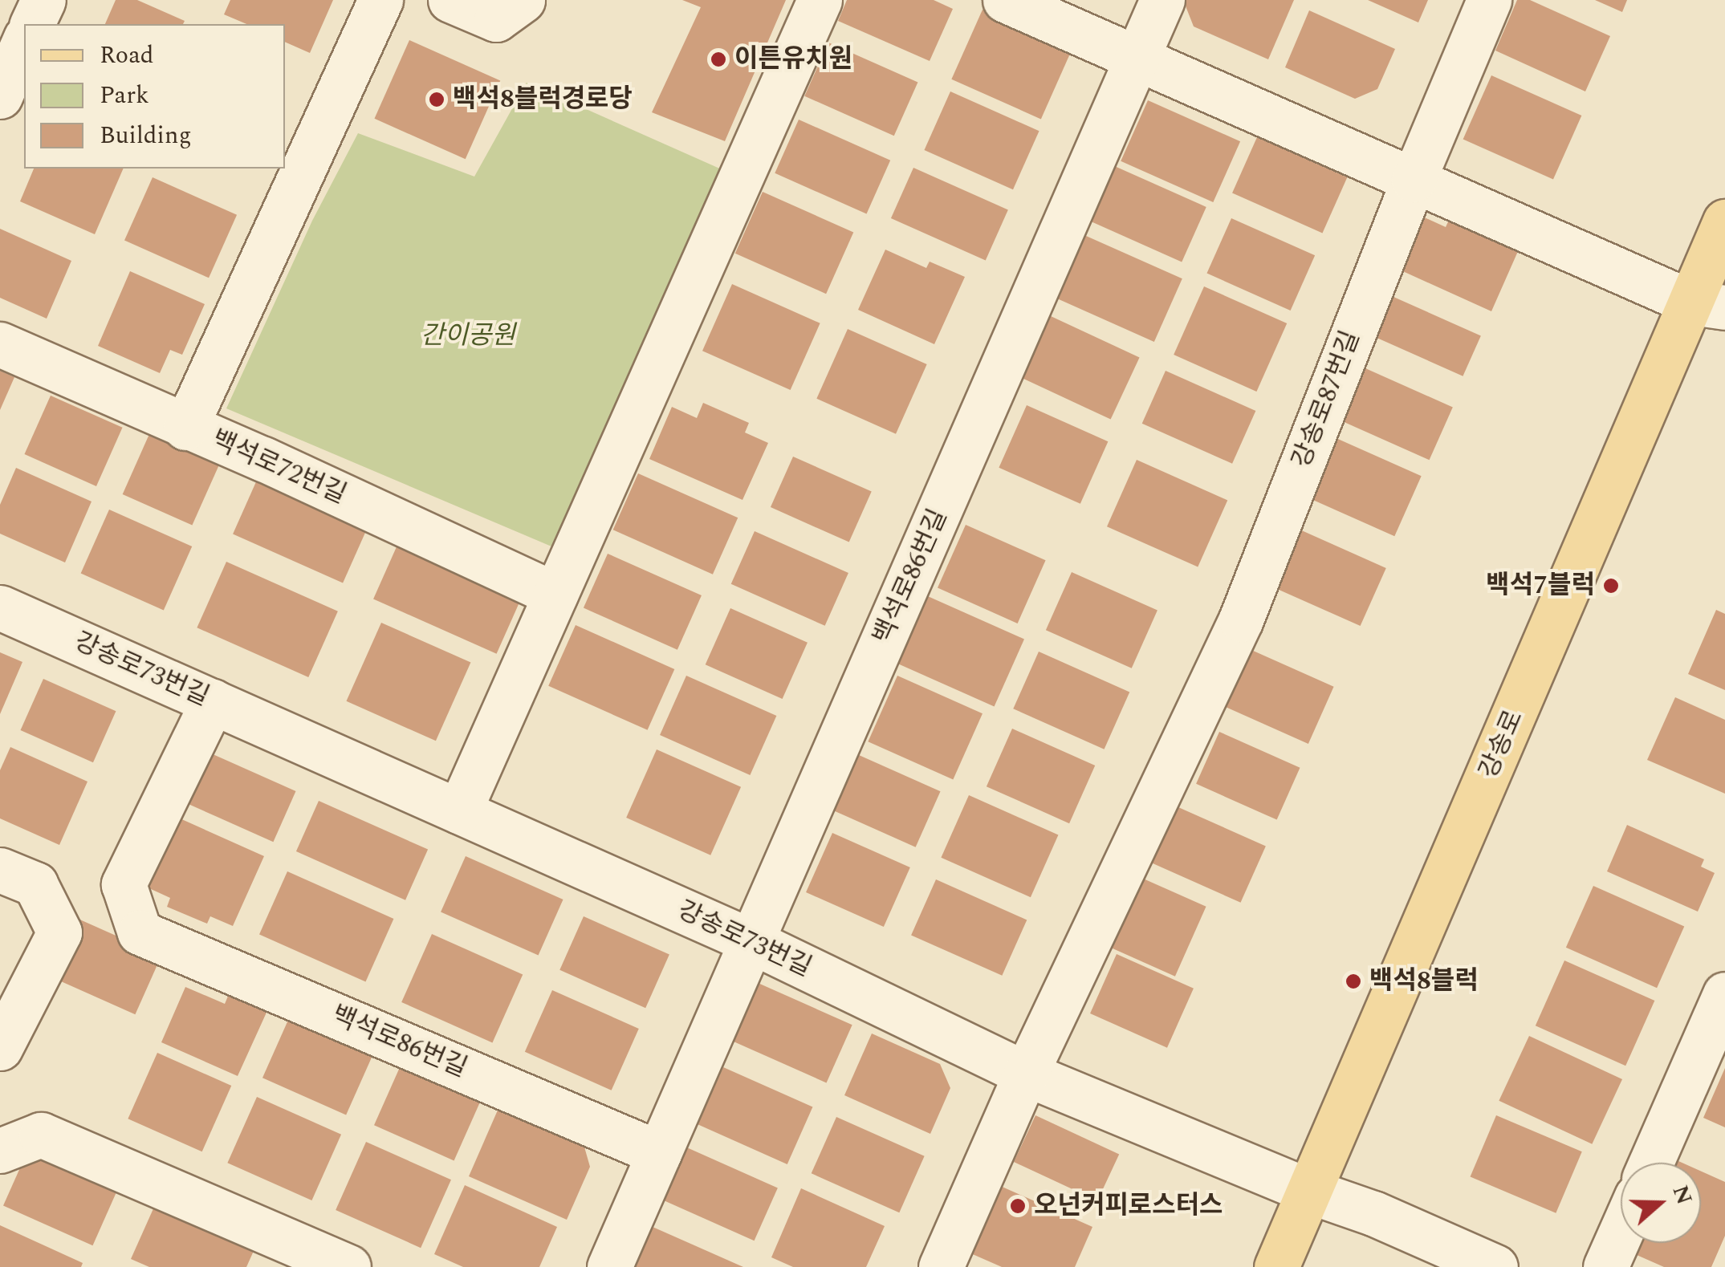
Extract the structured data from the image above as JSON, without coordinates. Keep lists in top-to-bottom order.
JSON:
{
  "streets": {
    "main road": ["강송로"],
    "street": [
      "강송로87번길",
      "백석로72번길",
      "백석로86번길",
      "강송로73번길"
    ]
  },
  "crossings": [
    ["강송로87번길", "강송로73번길"],
    ["백석로86번길", "강송로73번길"],
    ["강송로73번길", "강송로"]
  ],
  "parks": ["간이공원"],
  "places": [
    "이튼유치원",
    "백석8블럭경로당",
    "백석7블럭",
    "백석8블럭",
    "오넌커피로스터스"
  ],
  "legend": ["Road", "Park", "Building"],
  "north": "right"
}
